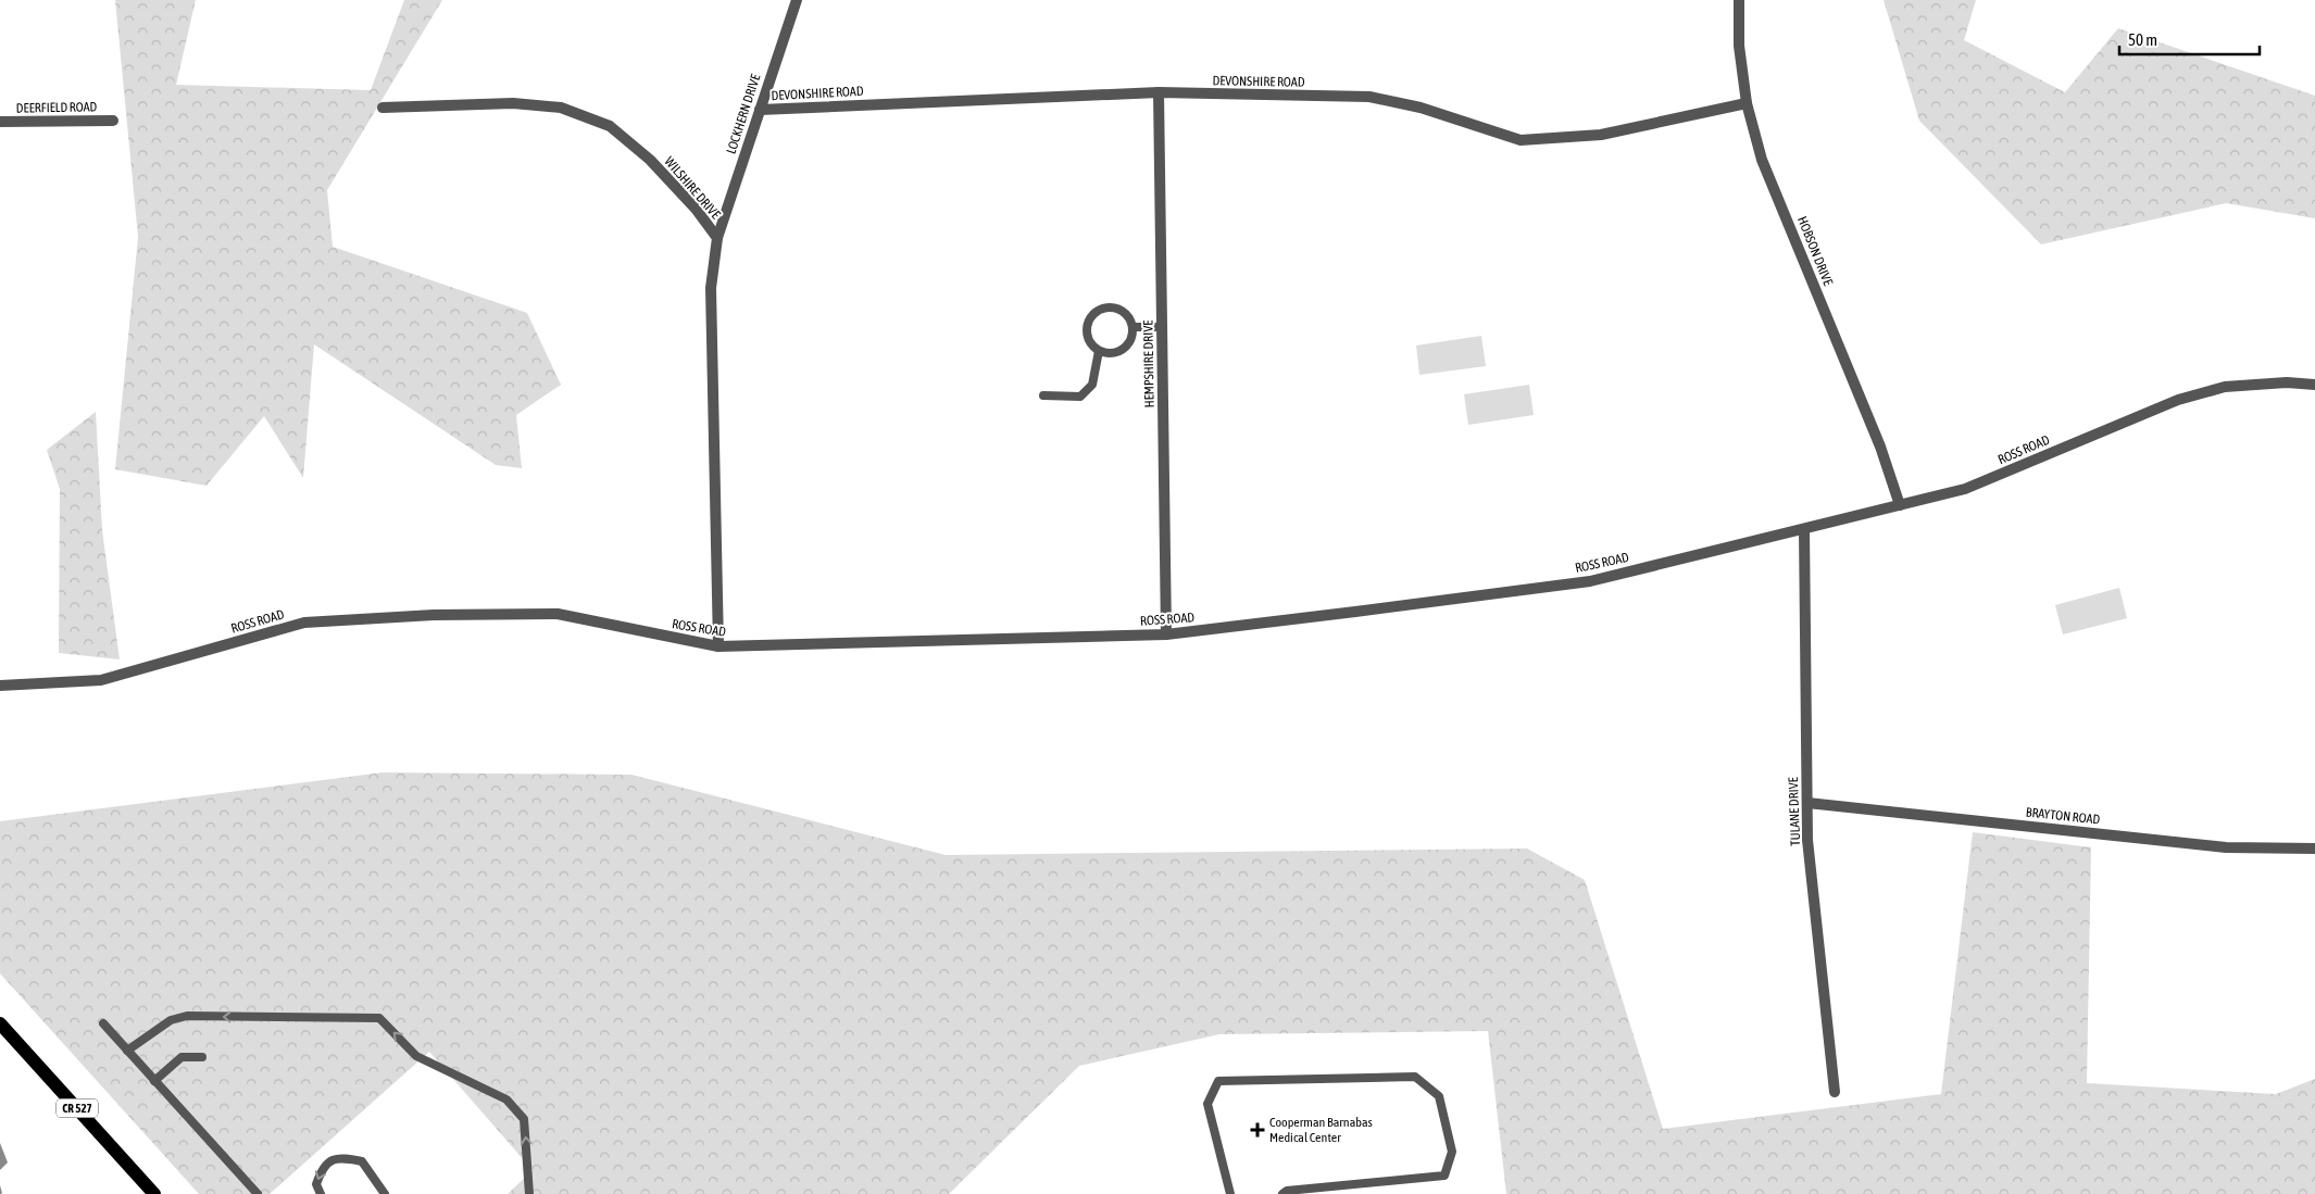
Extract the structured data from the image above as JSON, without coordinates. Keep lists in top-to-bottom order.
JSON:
{
  "streets": {
    "main road": ["CR 527"],
    "street": [
      "DEVONSHIRE ROAD",
      "DEERFIELD ROAD",
      "LOCKHERN DRIVE",
      "WILSHIRE DRIVE",
      "HOBSON DRIVE",
      "HEMPSHIRE DRIVE",
      "ROSS ROAD",
      "TULANE DRIVE",
      "BRAYTON ROAD"
    ]
  },
  "crossings": [
    ["DEVONSHIRE ROAD", "LOCKHERN DRIVE"],
    ["DEVONSHIRE ROAD", "HOBSON DRIVE"],
    ["DEVONSHIRE ROAD", "HEMPSHIRE DRIVE"],
    ["LOCKHERN DRIVE", "WILSHIRE DRIVE"],
    ["WILSHIRE DRIVE", "ROSS ROAD"],
    ["HOBSON DRIVE", "ROSS ROAD"],
    ["HEMPSHIRE DRIVE", "ROSS ROAD"],
    ["ROSS ROAD", "TULANE DRIVE"],
    ["TULANE DRIVE", "BRAYTON ROAD"]
  ],
  "places": {
    "health": ["Cooperman Barnabas Medical Center"]
  },
  "scale_bar": "50 m"
}
